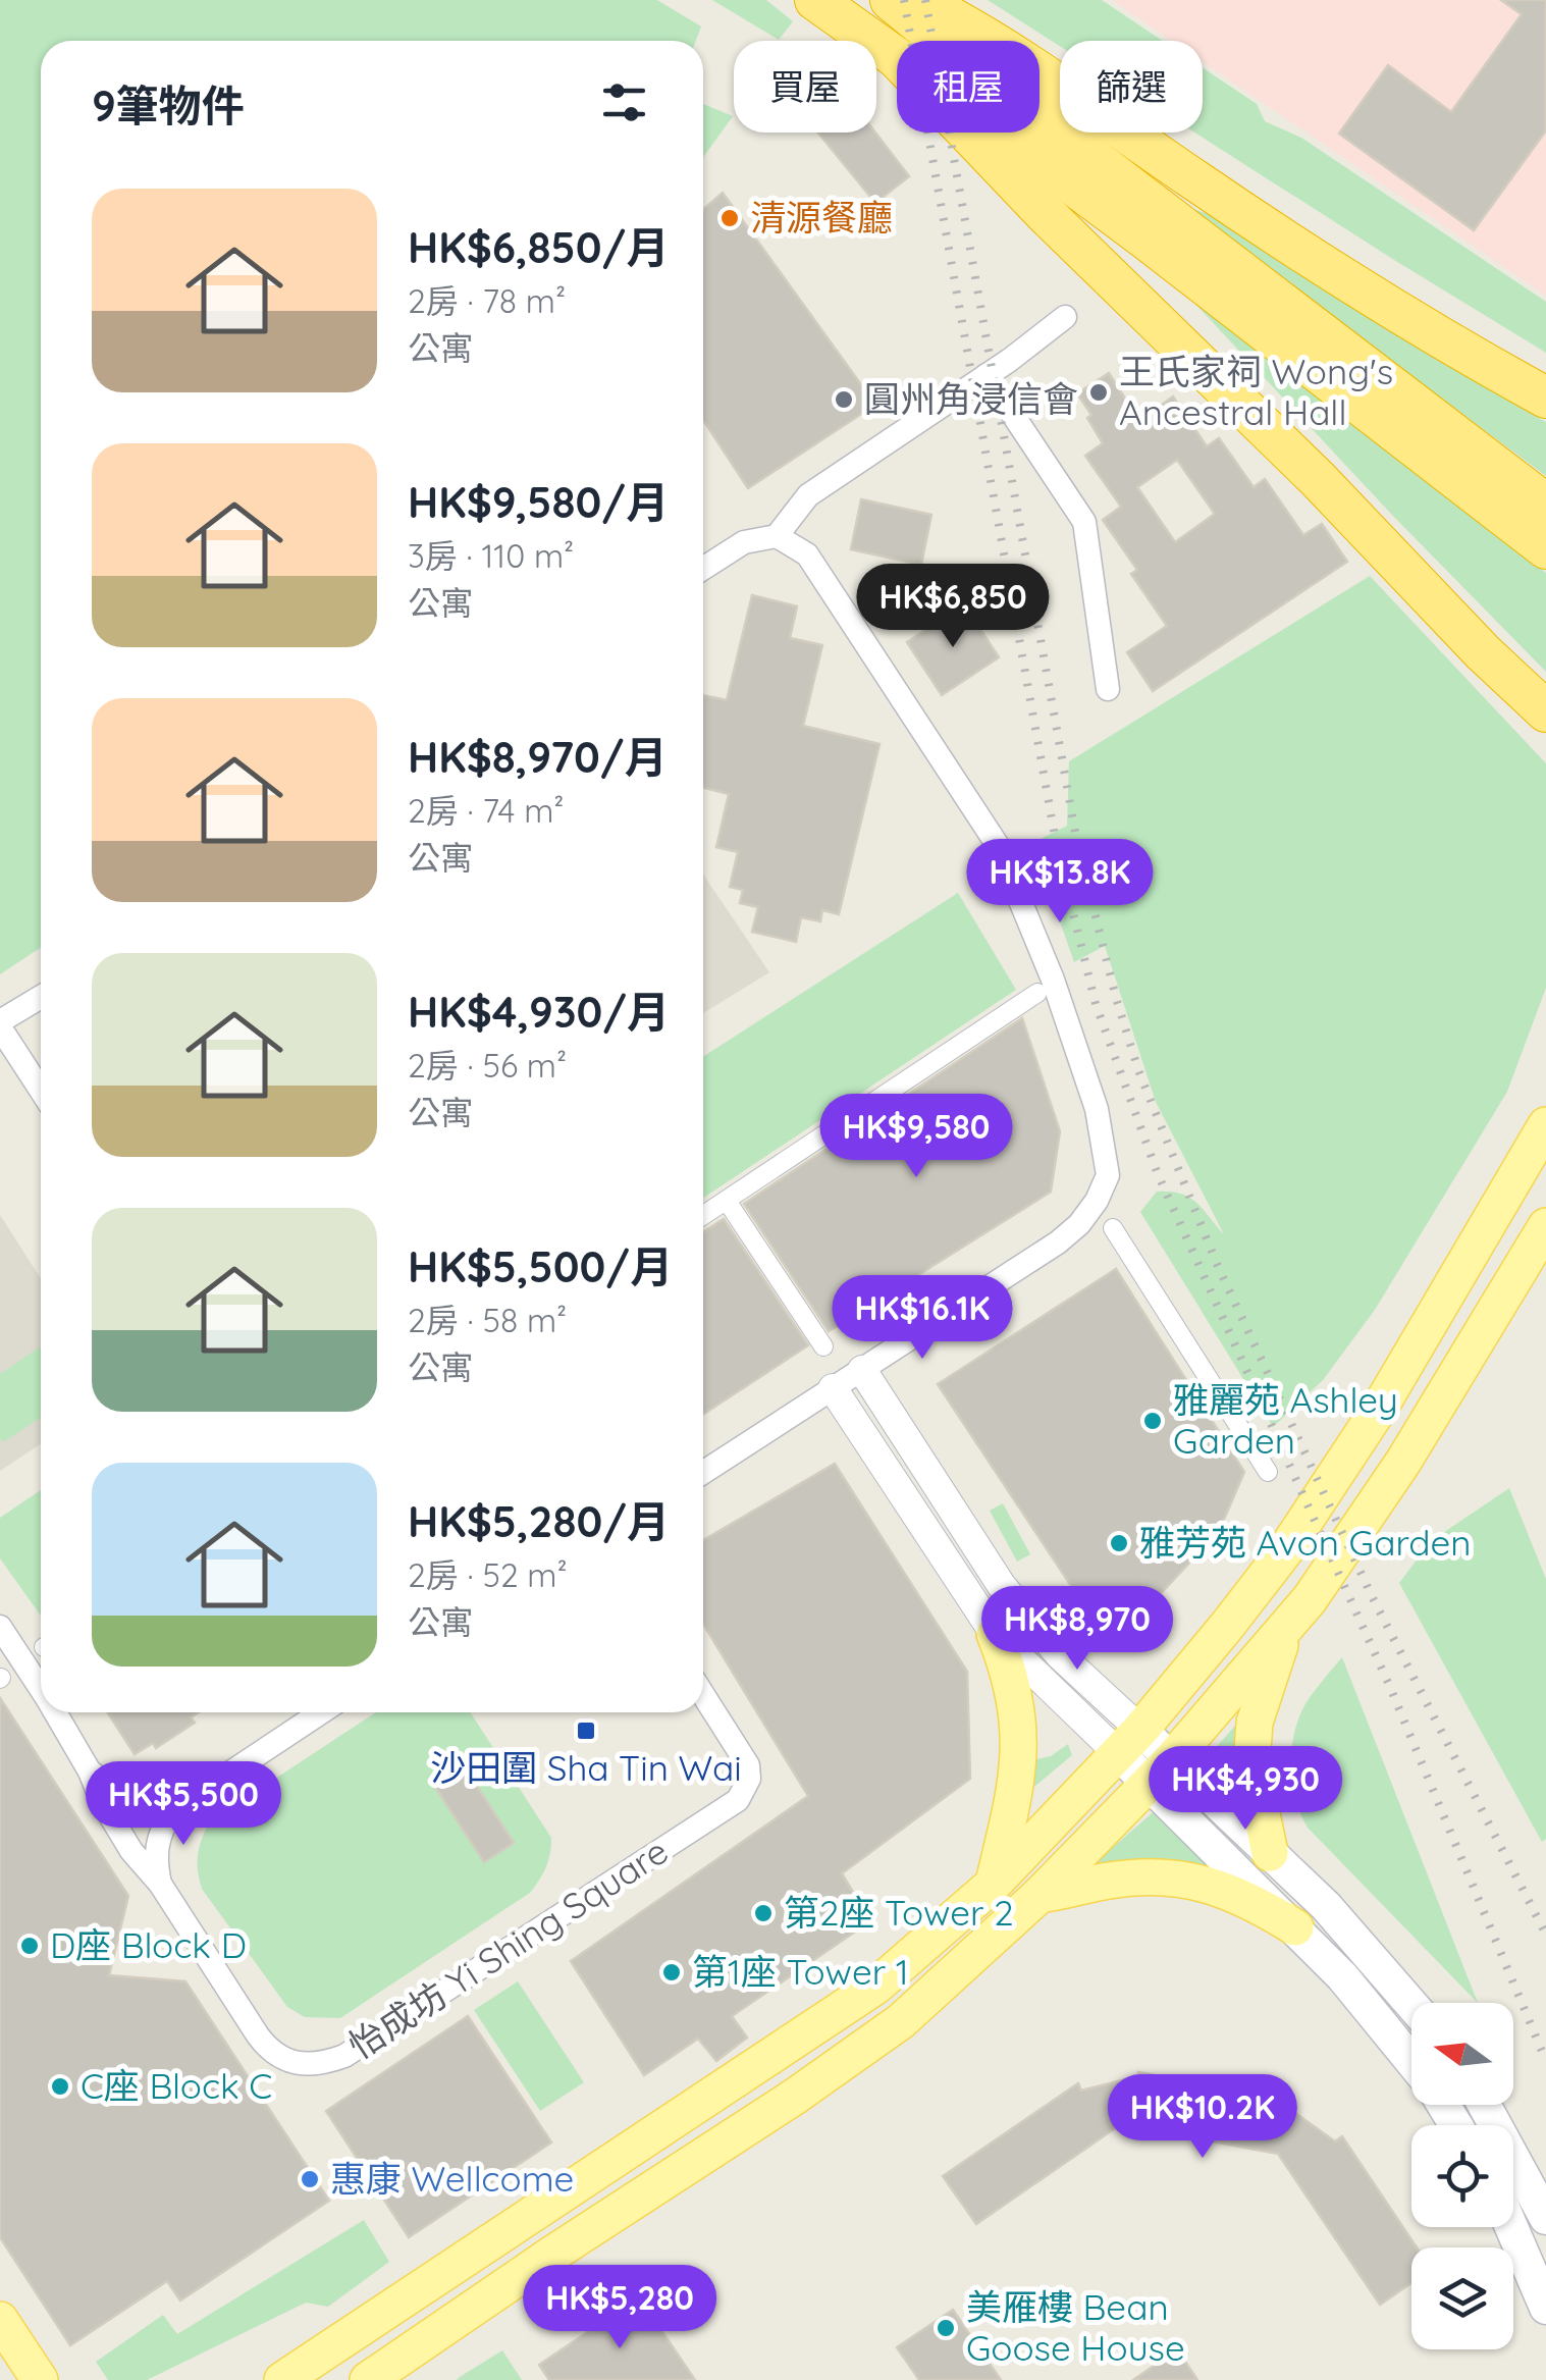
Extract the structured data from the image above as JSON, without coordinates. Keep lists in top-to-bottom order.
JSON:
{
  "streets": {
    "street": ["怡成坊 Yi Shing Square"]
  },
  "places": {
    "other": [
      "清源餐廳",
      "王氏家祠 Wong's Ancestral Hall",
      "圓州角浸信會",
      "雅麗苑 Ashley Garden",
      "雅芳苑 Avon Garden",
      "第2座 Tower 2",
      "D座 Block D",
      "第1座 Tower 1",
      "C座 Block C",
      "惠康 Wellcome",
      "美雁樓 Bean Goose House"
    ],
    "transit": ["沙田圍 Sha Tin Wai"]
  },
  "north": "left",
  "page": {
    "chip": ["買屋", "租屋", "篩選"],
    "heading": "9筆物件",
    "list": [
      {
        "name": "HK$6,850/月",
        "note": "2房 · 78 m² · 公寓"
      },
      {
        "name": "HK$9,580/月",
        "note": "3房 · 110 m² · 公寓"
      },
      {
        "name": "HK$8,970/月",
        "note": "2房 · 74 m² · 公寓"
      },
      {
        "name": "HK$4,930/月",
        "note": "2房 · 56 m² · 公寓"
      },
      {
        "name": "HK$5,500/月",
        "note": "2房 · 58 m² · 公寓"
      },
      {
        "name": "HK$5,280/月",
        "note": "2房 · 52 m² · 公寓"
      }
    ],
    "price": [
      "HK$6,850",
      "HK$13.8K",
      "HK$9,580",
      "HK$16.1K",
      "HK$8,970",
      "HK$4,930",
      "HK$5,500",
      "HK$10.2K",
      "HK$5,280"
    ]
  }
}
